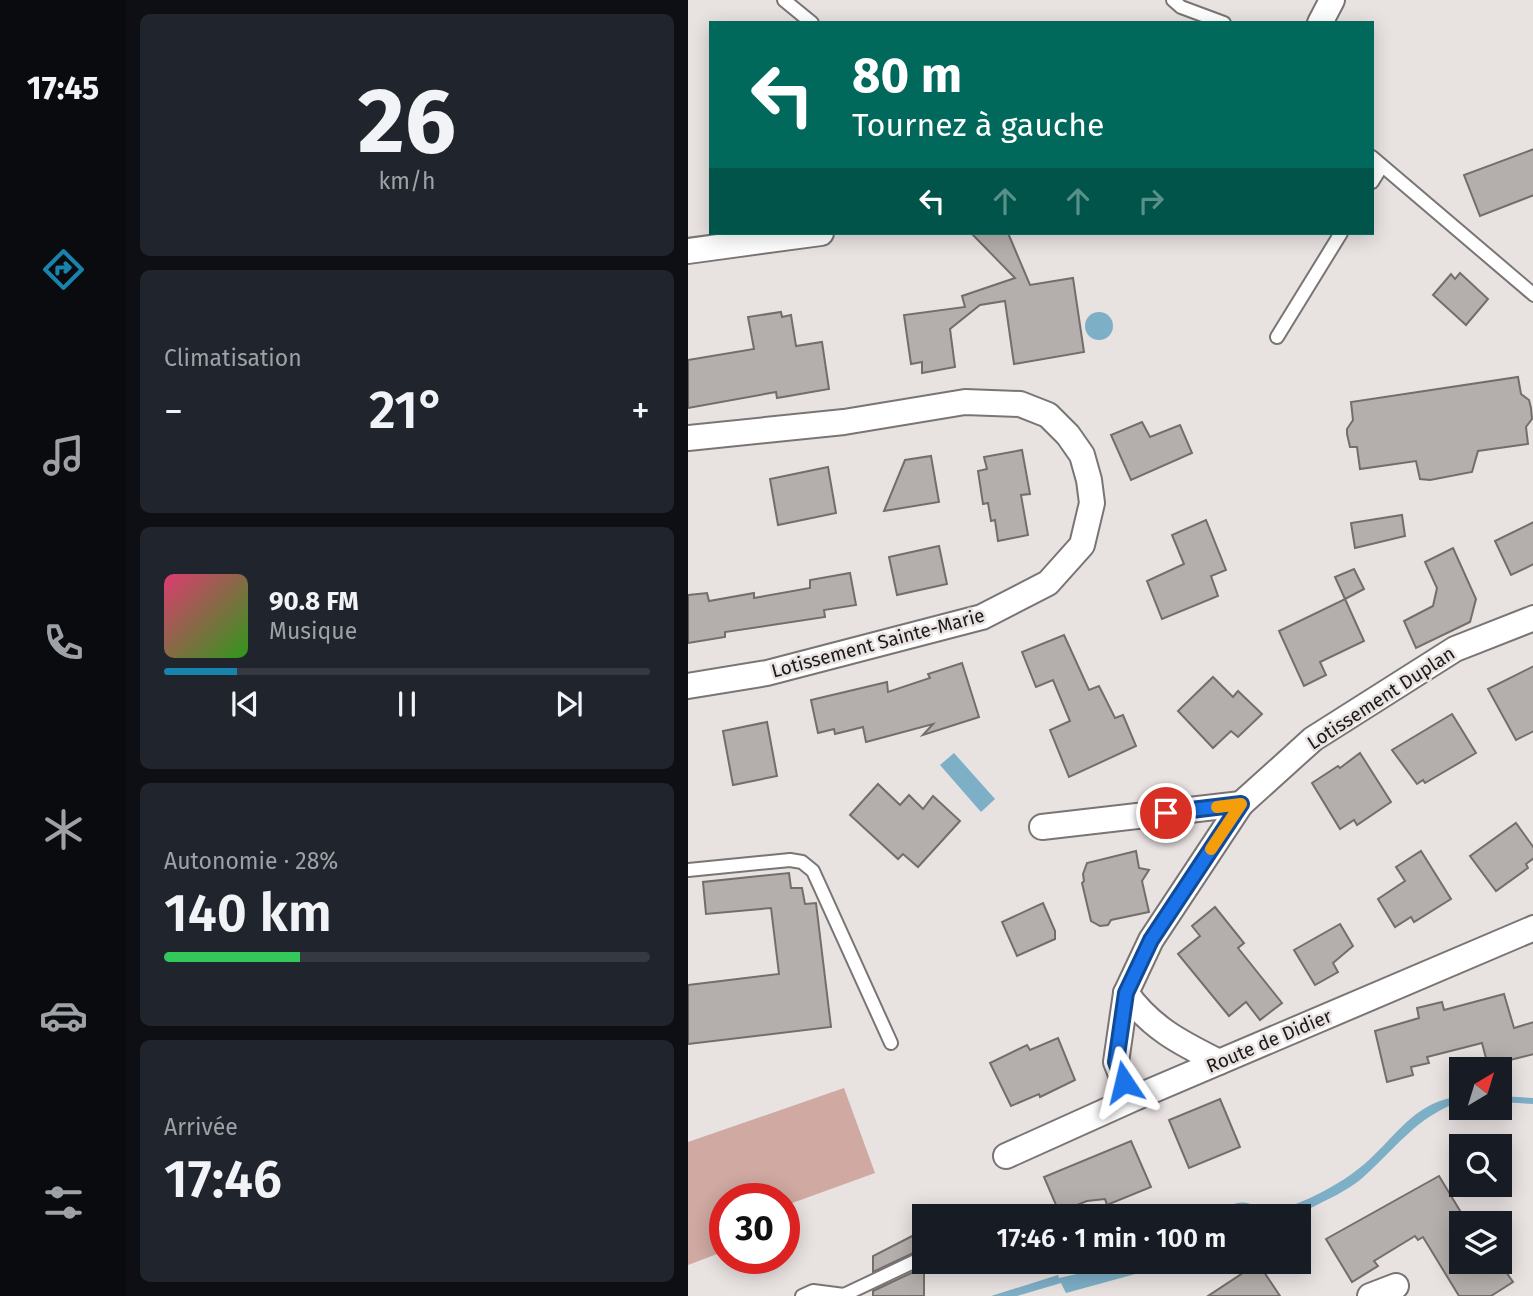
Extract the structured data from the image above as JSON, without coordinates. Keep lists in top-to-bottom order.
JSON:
{
  "streets": {
    "street": ["Lotissement Sainte-Marie", "Lotissement Duplan", "Route de Didier"]
  },
  "crossings": [
    ["Lotissement Duplan", "Route de Didier"]
  ],
  "north": "top right",
  "page": {
    "tabs": "17:45",
    "tile": [
      ["26", "km/h"],
      "Climatisation",
      ["Autonomie · 28%", "140 km"],
      ["Arrivée", "17:46"]
    ],
    "turn": ["80 m", "Tournez à gauche"],
    "heat": ["−", "21°", "+"],
    "song": ["90.8 FM", "Musique"],
    "limit": "30",
    "trip": "17:46 · 1 min · 100 m"
  }
}
